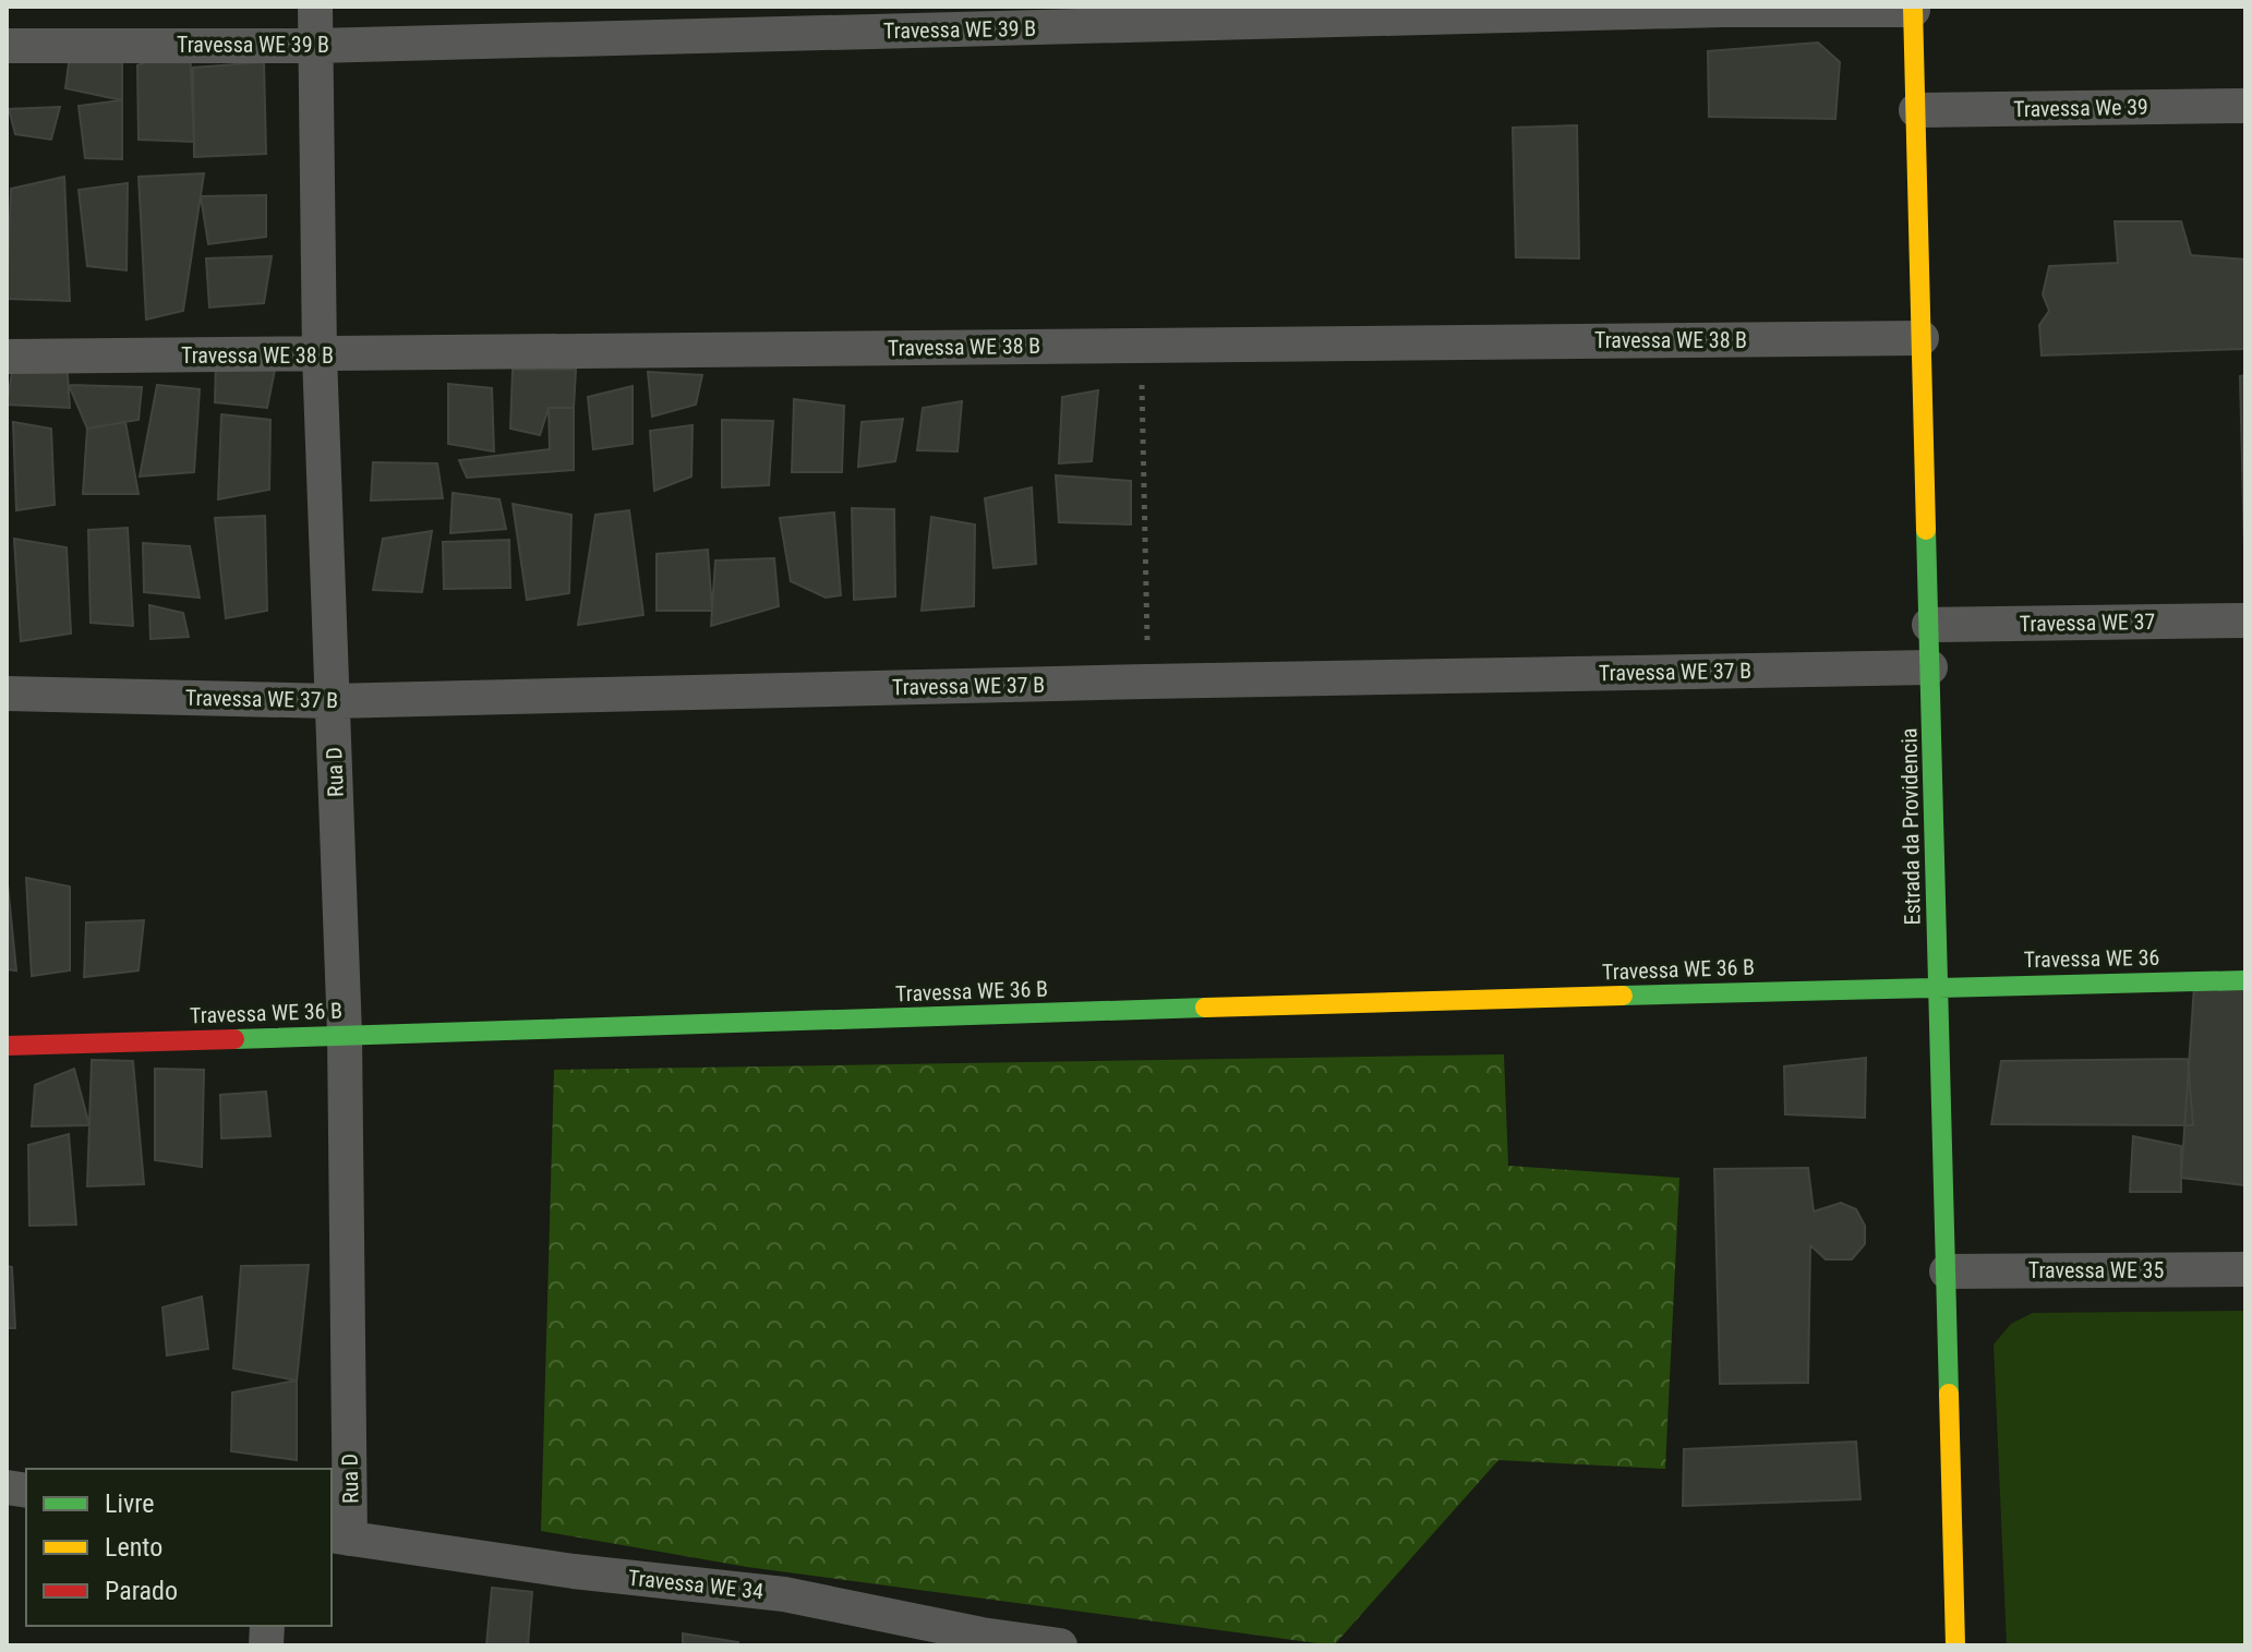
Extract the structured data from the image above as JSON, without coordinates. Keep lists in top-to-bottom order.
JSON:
{
  "streets": {
    "street": [
      "Travessa WE 39 B",
      "Travessa We 39",
      "Travessa WE 38 B",
      "Travessa WE 37",
      "Travessa WE 37 B",
      "Rua D",
      "Estrada da Providencia",
      "Travessa WE 36",
      "Travessa WE 36 B",
      "Travessa WE 35",
      "Travessa WE 34"
    ]
  },
  "crossings": [
    ["Travessa WE 39 B", "Rua D"],
    ["Travessa WE 39 B", "Estrada da Providencia"],
    ["Travessa We 39", "Estrada da Providencia"],
    ["Travessa WE 38 B", "Rua D"],
    ["Travessa WE 38 B", "Estrada da Providencia"],
    ["Travessa WE 37", "Estrada da Providencia"],
    ["Travessa WE 37 B", "Rua D"],
    ["Travessa WE 37 B", "Estrada da Providencia"],
    ["Rua D", "Travessa WE 36 B"],
    ["Rua D", "Travessa WE 34"],
    ["Estrada da Providencia", "Travessa WE 36"],
    ["Estrada da Providencia", "Travessa WE 36 B"],
    ["Estrada da Providencia", "Travessa WE 35"],
    ["Travessa WE 36", "Travessa WE 36 B"]
  ],
  "legend": ["Livre", "Lento", "Parado"]
}
